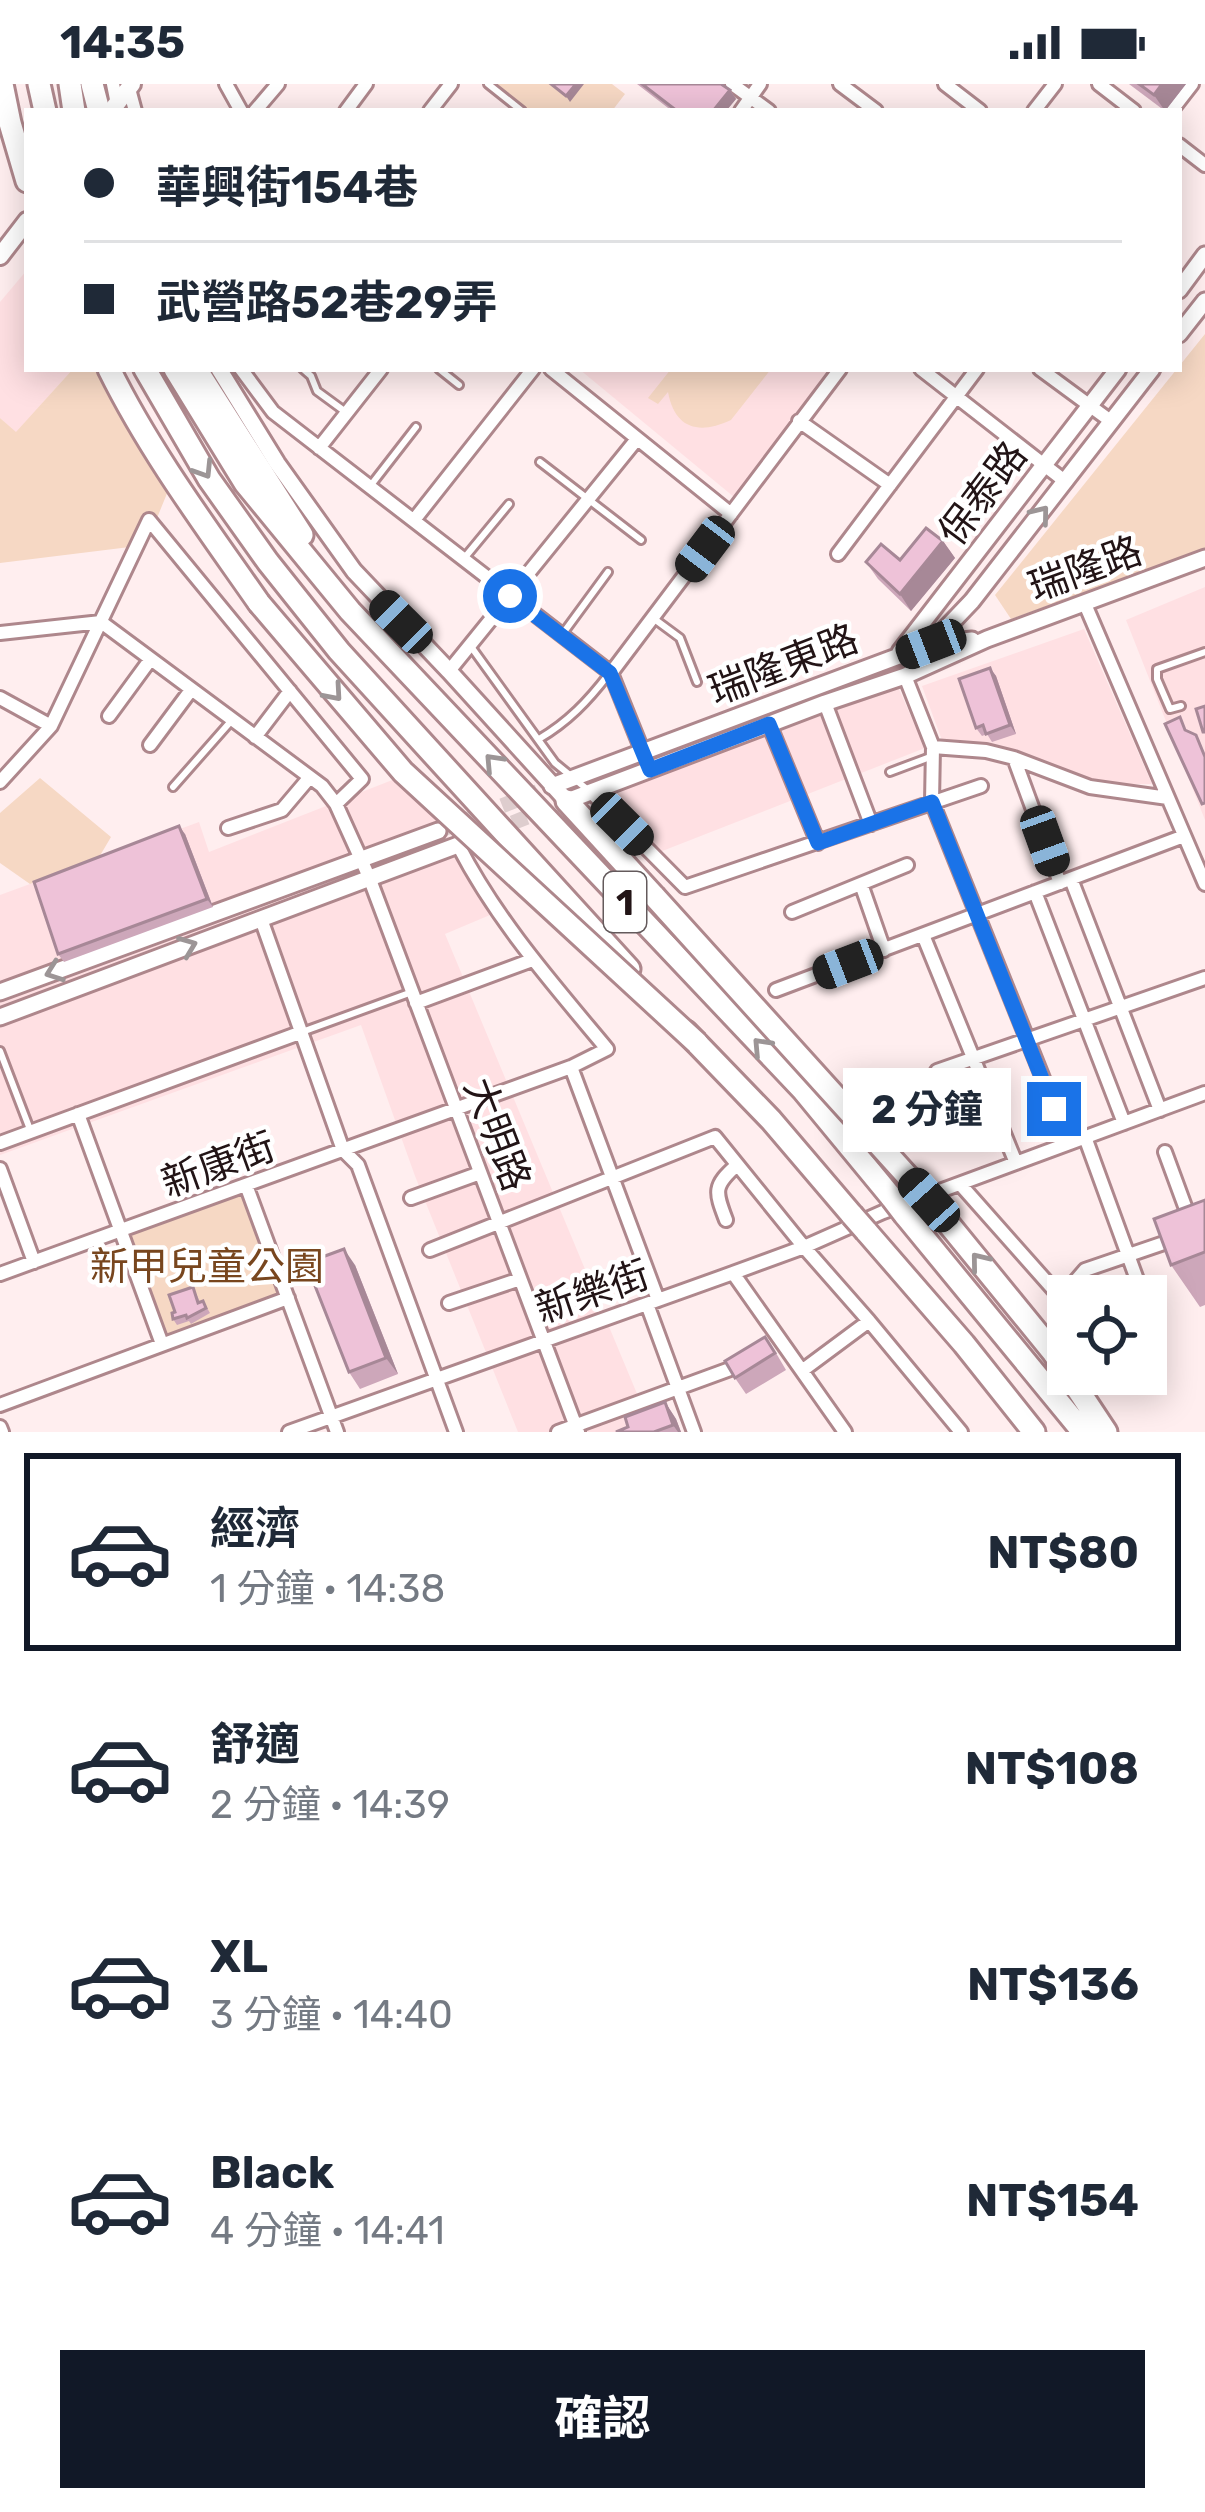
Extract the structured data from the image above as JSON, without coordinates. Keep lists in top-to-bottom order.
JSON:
{
  "streets": {
    "highway": ["1"],
    "street": [
      "保泰路",
      "瑞隆路",
      "瑞隆東路",
      "大明路",
      "新康街",
      "新樂街"
    ]
  },
  "crossings": [
    ["保泰路", "瑞隆路"],
    ["保泰路", "瑞隆東路"],
    ["瑞隆路", "瑞隆東路"],
    ["1", "新樂街"],
    ["大明路", "新康街"],
    ["大明路", "新樂街"]
  ],
  "parks": ["新甲兒童公園"],
  "page": {
    "status": "14:35",
    "banner": ["華興街154巷", "武營路52巷29弄"],
    "bubble": "2 分鐘",
    "list": [
      {
        "name": "經濟",
        "note": "1 分鐘 · 14:38",
        "value": "NT$80"
      },
      {
        "name": "舒適",
        "note": "2 分鐘 · 14:39",
        "value": "NT$108"
      },
      {
        "name": "XL",
        "note": "3 分鐘 · 14:40",
        "value": "NT$136"
      },
      {
        "name": "Black",
        "note": "4 分鐘 · 14:41",
        "value": "NT$154"
      }
    ],
    "buttons": "確認"
  }
}
